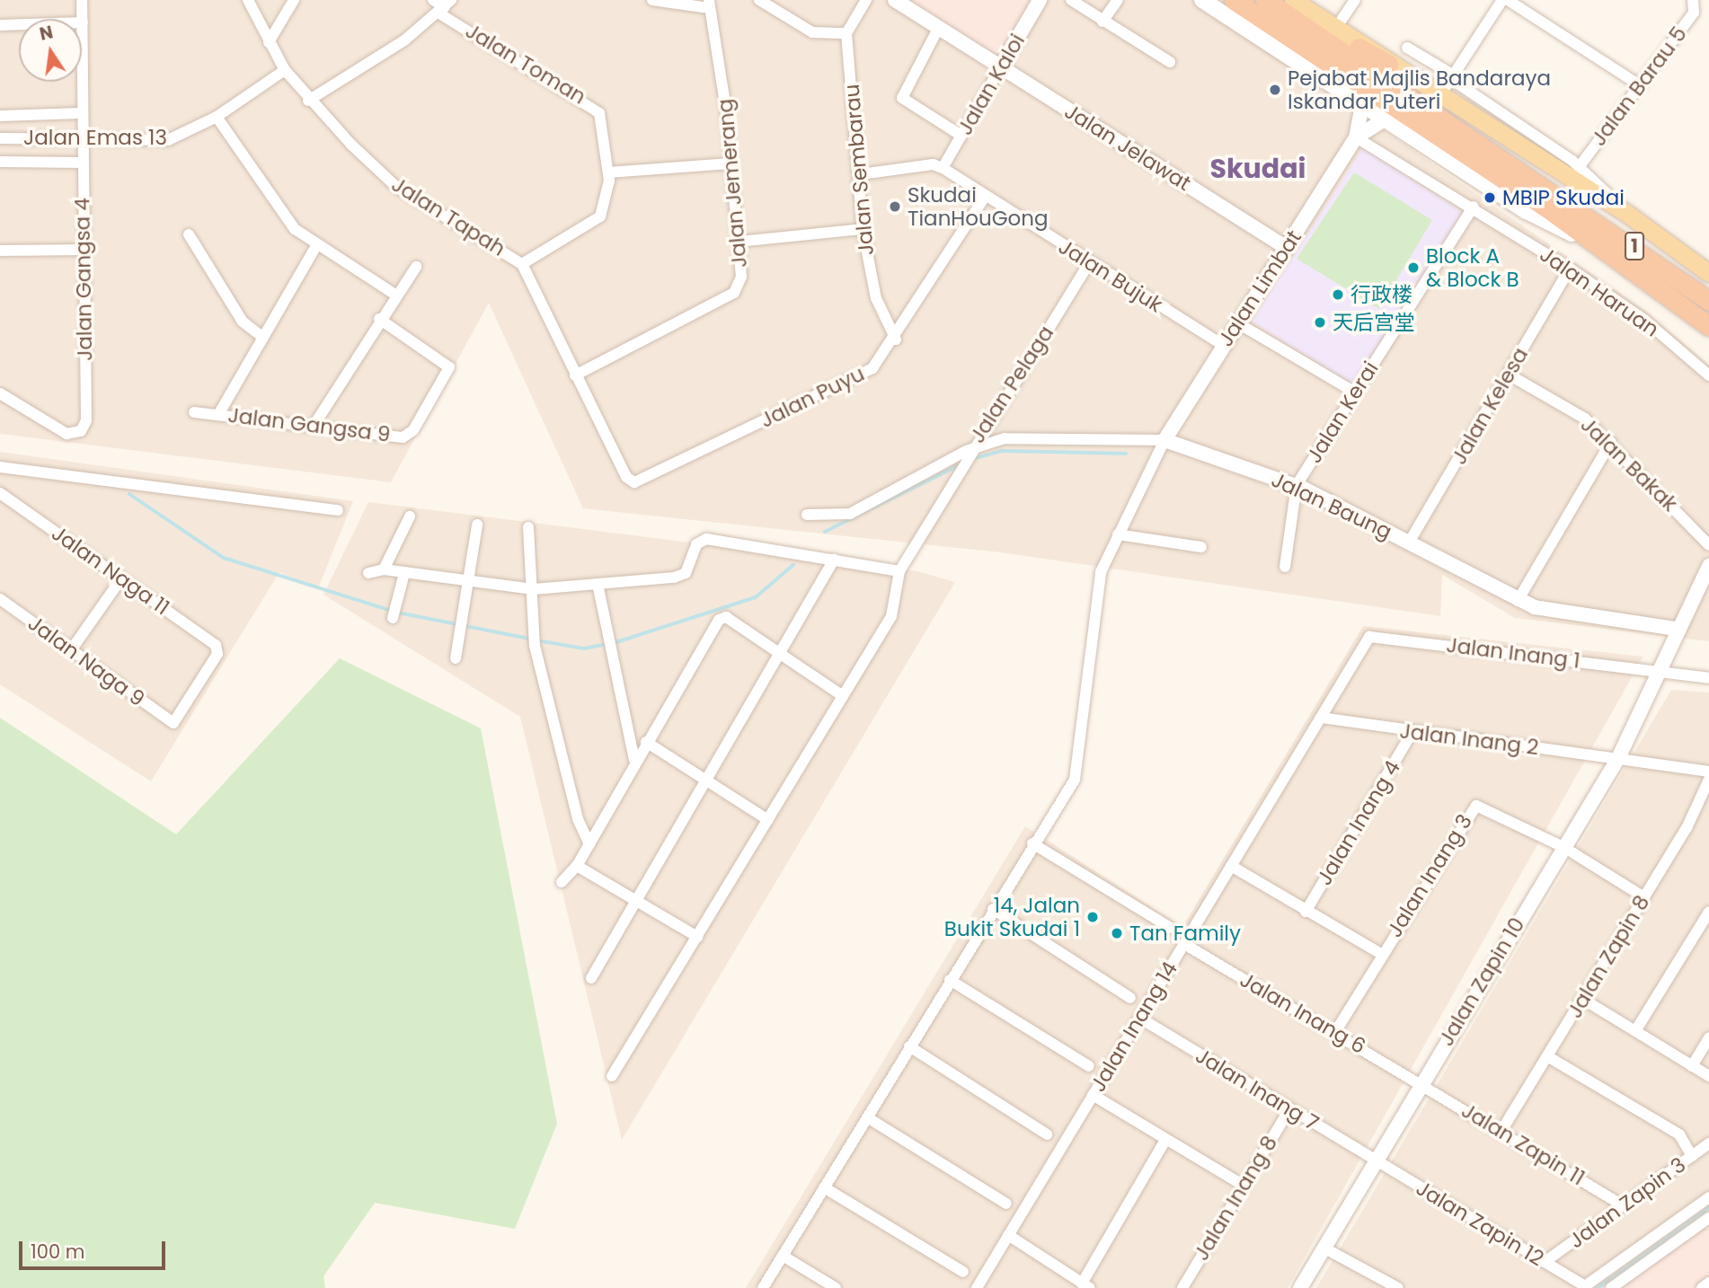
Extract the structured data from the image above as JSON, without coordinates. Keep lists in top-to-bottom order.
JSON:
{
  "streets": {
    "highway": ["1"],
    "street": [
      "Jalan Toman",
      "Jalan Kaloi",
      "Jalan Barau 5",
      "Jalan Emas 13",
      "Jalan Jelawat",
      "Jalan Sembarau",
      "Jalan Jemerang",
      "Jalan Tapah",
      "Jalan Bujuk",
      "Jalan Gangsa 4",
      "Jalan Limbat",
      "Jalan Haruan",
      "Jalan Pelaga",
      "Jalan Puyu",
      "Jalan Kelesa",
      "Jalan Kerai",
      "Jalan Gangsa 9",
      "Jalan Bakak",
      "Jalan Baung",
      "Jalan Naga 11",
      "Jalan Inang 1",
      "Jalan Naga 9",
      "Jalan Inang 2",
      "Jalan Inang 4",
      "Jalan Inang 3",
      "Jalan Zapin 8",
      "Jalan Zapin 10",
      "Jalan Inang 6",
      "Jalan Inang 14",
      "Jalan Inang 7",
      "Jalan Zapin 11",
      "Jalan Inang 8",
      "Jalan Zapin 3",
      "Jalan Zapin 12"
    ]
  },
  "crossings": [
    ["Jalan Toman", "Jalan Tapah"],
    ["Jalan Kaloi", "Jalan Jelawat"],
    ["Jalan Kaloi", "Jalan Bujuk"],
    ["Jalan Emas 13", "Jalan Tapah"],
    ["Jalan Emas 13", "Jalan Gangsa 4"],
    ["Jalan Jelawat", "Jalan Limbat"],
    ["Jalan Sembarau", "Jalan Puyu"],
    ["Jalan Jemerang", "Jalan Tapah"],
    ["Jalan Tapah", "Jalan Puyu"],
    ["Jalan Bujuk", "Jalan Limbat"],
    ["Jalan Bujuk", "Jalan Pelaga"],
    ["Jalan Bujuk", "Jalan Puyu"],
    ["Jalan Limbat", "Jalan Haruan"],
    ["Jalan Limbat", "Jalan Baung"],
    ["Jalan Haruan", "Jalan Kelesa"],
    ["Jalan Haruan", "Jalan Kerai"],
    ["Jalan Pelaga", "Jalan Baung"],
    ["Jalan Kelesa", "Jalan Bakak"],
    ["Jalan Kelesa", "Jalan Baung"],
    ["Jalan Kerai", "Jalan Baung"],
    ["Jalan Baung", "Jalan Zapin 10"],
    ["Jalan Naga 11", "Jalan Naga 9"],
    ["Jalan Inang 1", "Jalan Zapin 10"],
    ["Jalan Inang 1", "Jalan Inang 14"],
    ["Jalan Inang 2", "Jalan Inang 4"],
    ["Jalan Inang 2", "Jalan Zapin 10"],
    ["Jalan Inang 2", "Jalan Inang 14"],
    ["Jalan Inang 3", "Jalan Zapin 10"],
    ["Jalan Inang 3", "Jalan Inang 6"],
    ["Jalan Zapin 8", "Jalan Zapin 11"],
    ["Jalan Zapin 10", "Jalan Inang 6"],
    ["Jalan Zapin 10", "Jalan Inang 7"],
    ["Jalan Zapin 10", "Jalan Zapin 11"],
    ["Jalan Zapin 10", "Jalan Zapin 12"],
    ["Jalan Inang 6", "Jalan Inang 14"],
    ["Jalan Inang 6", "Jalan Zapin 11"],
    ["Jalan Inang 14", "Jalan Inang 7"],
    ["Jalan Inang 7", "Jalan Inang 8"],
    ["Jalan Inang 7", "Jalan Zapin 12"],
    ["Jalan Zapin 11", "Jalan Zapin 3"],
    ["Jalan Zapin 3", "Jalan Zapin 12"]
  ],
  "districts": ["Skudai"],
  "places": [
    "Pejabat Majlis Bandaraya Iskandar Puteri",
    "MBIP Skudai",
    "Skudai TianHouGong",
    "Block A & Block B",
    "行政楼",
    "天后宫堂",
    "14, Jalan Bukit Skudai 1",
    "Tan Family"
  ],
  "scale_bar": "100 m",
  "north": "top"
}
